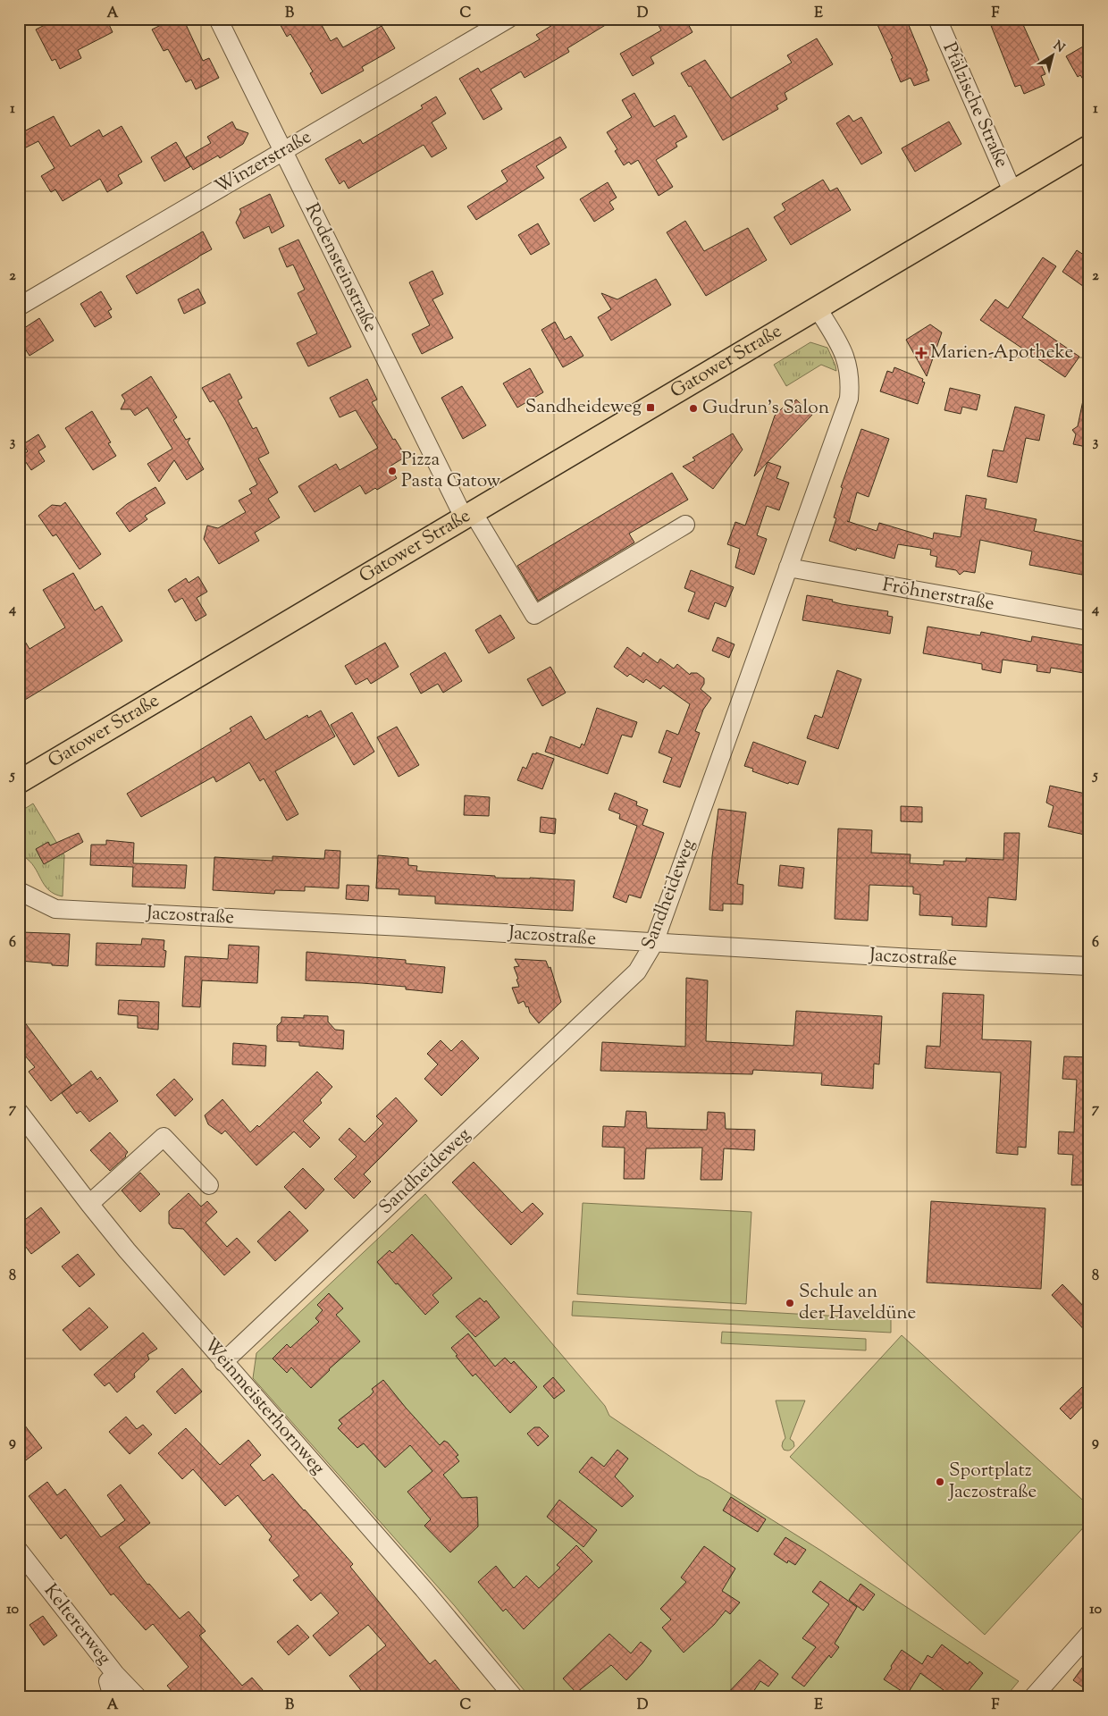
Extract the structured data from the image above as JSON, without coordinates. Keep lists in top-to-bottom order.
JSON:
{
  "streets": {
    "main road": ["Gatower Straße"],
    "street": [
      "Pfälzische Straße",
      "Winzerstraße",
      "Rodensteinstraße",
      "Fröhnerstraße",
      "Sandheideweg",
      "Jaczostraße",
      "Weinmeisterhornweg",
      "Keltererweg"
    ]
  },
  "crossings": [
    ["Pfälzische Straße", "Gatower Straße"],
    ["Winzerstraße", "Rodensteinstraße"],
    ["Rodensteinstraße", "Gatower Straße"],
    ["Gatower Straße", "Sandheideweg"],
    ["Fröhnerstraße", "Sandheideweg"],
    ["Sandheideweg", "Jaczostraße"],
    ["Sandheideweg", "Weinmeisterhornweg"]
  ],
  "places": {
    "health": ["Marien-Apotheke"],
    "transit": ["Sandheideweg"],
    "other": [
      "Gudrun's Salon",
      "Pizza Pasta Gatow",
      "Schule an der Haveldüne",
      "Sportplatz Jaczostraße"
    ]
  },
  "north": "top right",
  "grid": {
    "columns": [
      "A",
      "B",
      "C",
      "D",
      "E",
      "F"
    ],
    "rows": [
      "1",
      "2",
      "3",
      "4",
      "5",
      "6",
      "7",
      "8",
      "9",
      "10"
    ]
  }
}
